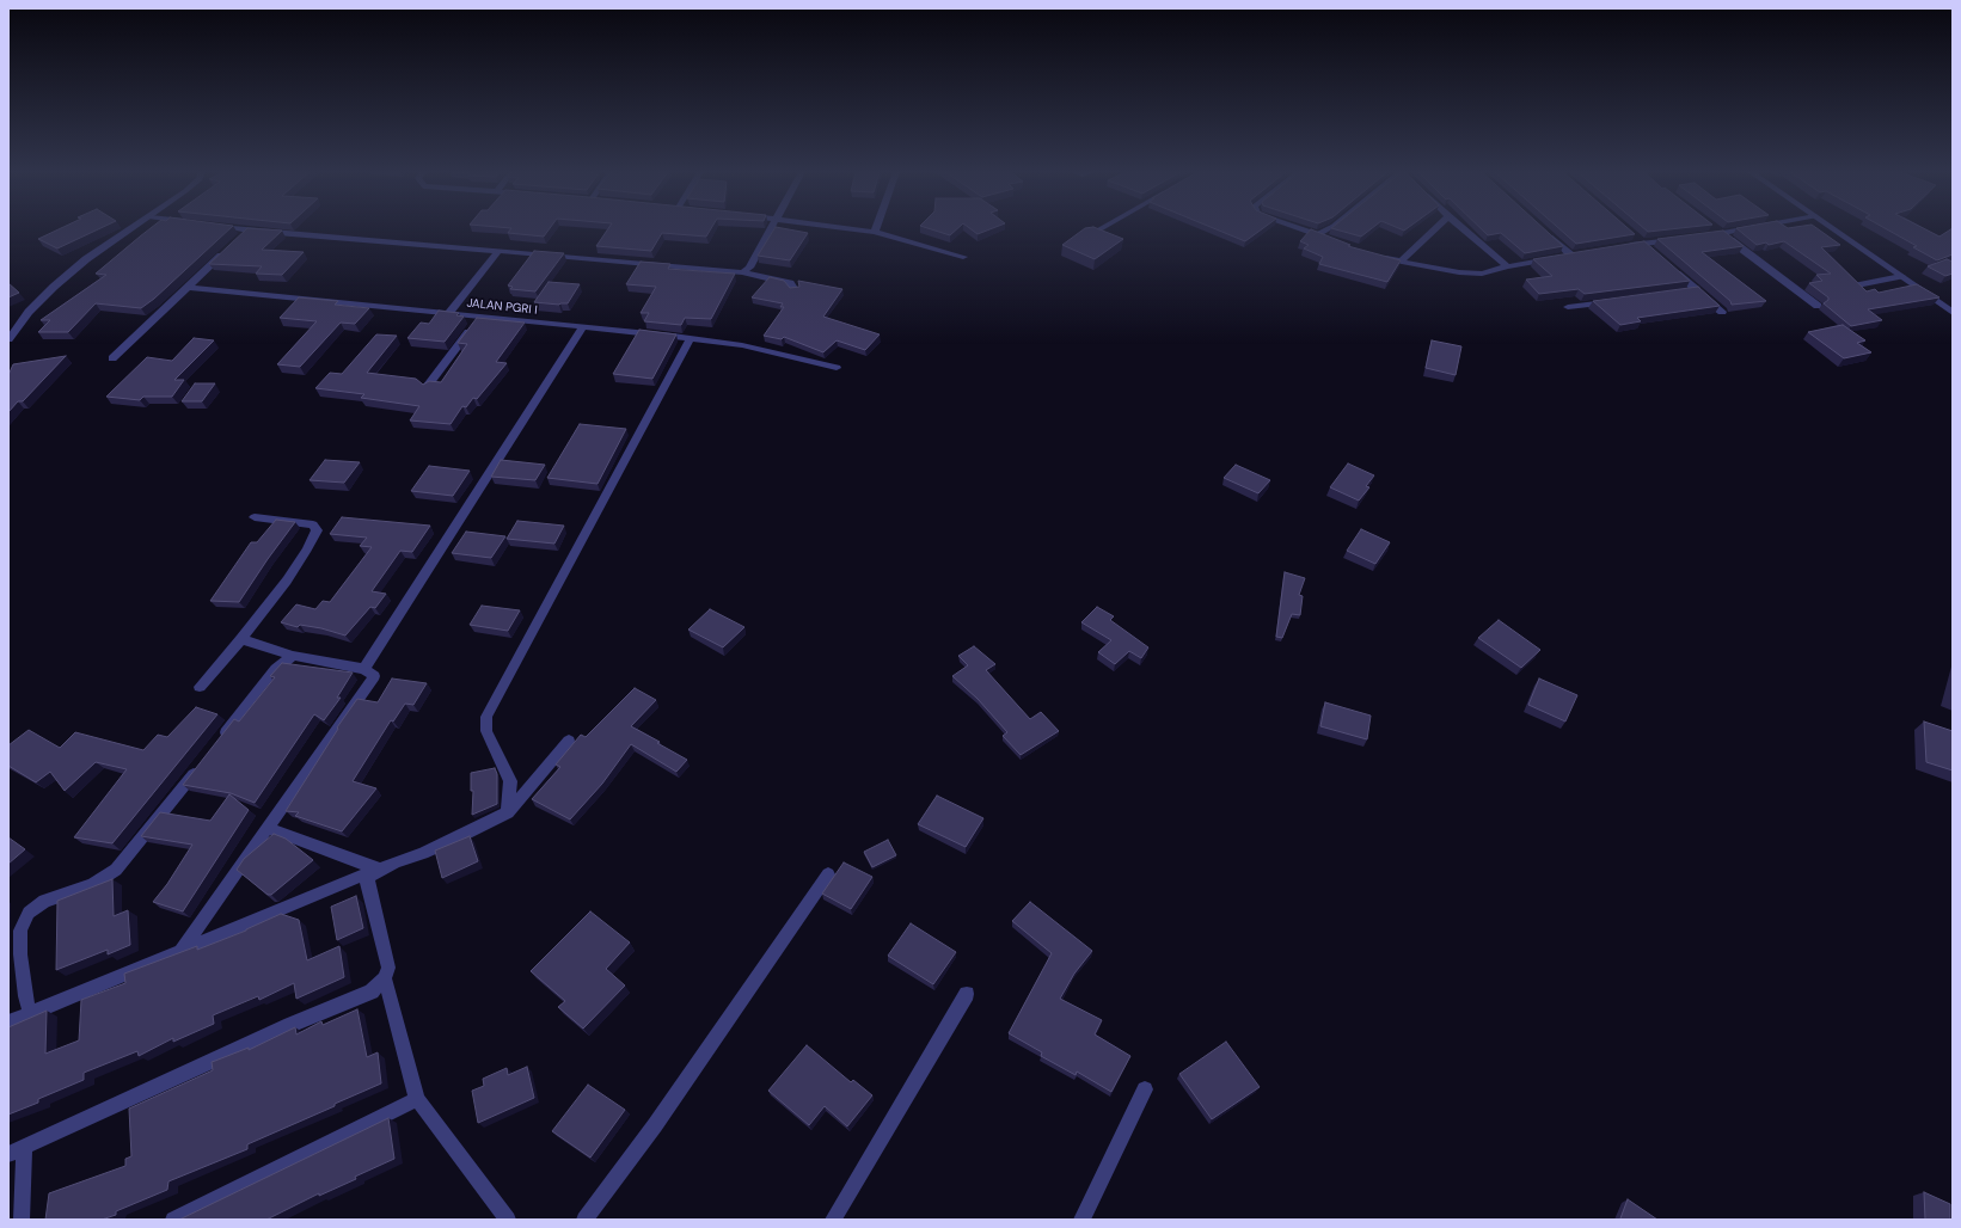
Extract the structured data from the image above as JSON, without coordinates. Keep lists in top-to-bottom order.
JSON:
{
  "streets": {
    "street": ["JALAN PGRI I"]
  }
}
